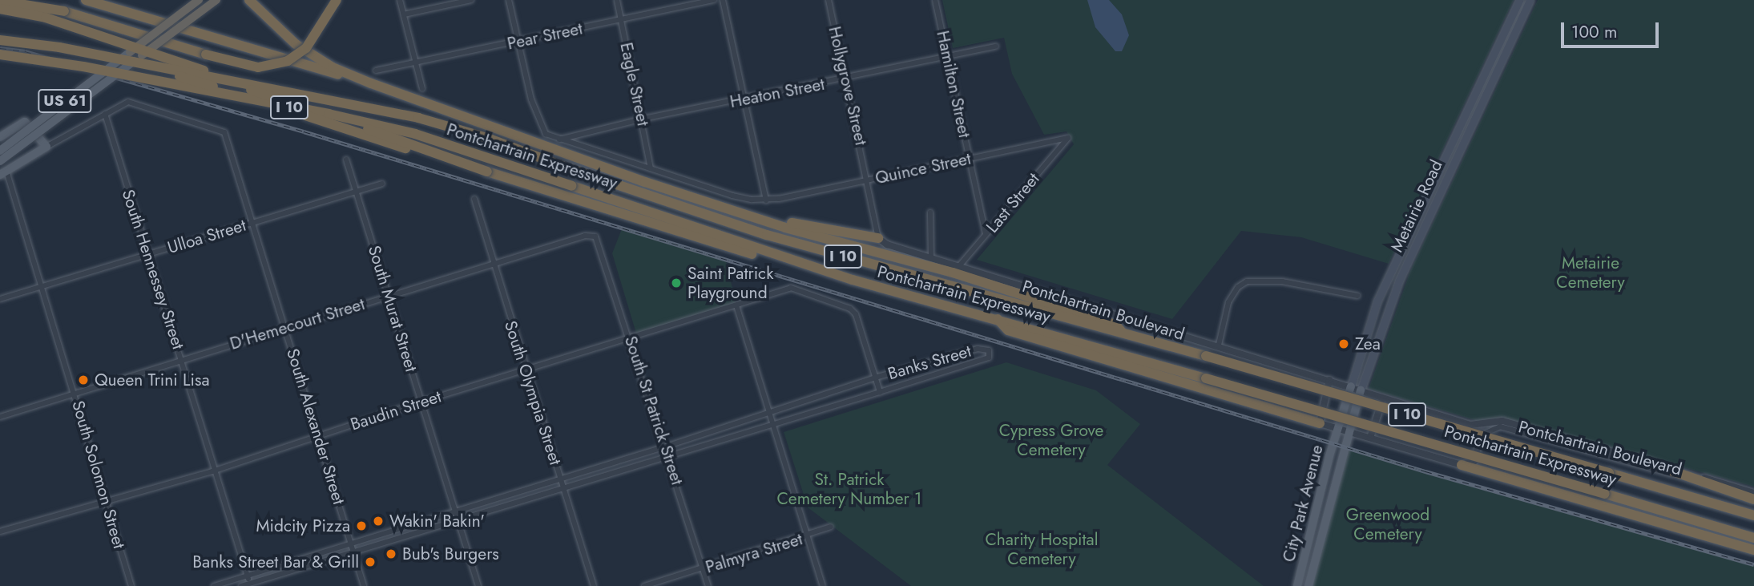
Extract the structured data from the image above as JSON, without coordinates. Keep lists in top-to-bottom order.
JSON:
{
  "streets": {
    "highway": ["US 61", "I 10", "Pontchartrain Expressway"],
    "main road": ["Metairie Road", "City Park Avenue"],
    "street": [
      "Pear Street",
      "Eagle Street",
      "Hamilton Street",
      "Hollygrove Street",
      "Heaton Street",
      "Quince Street",
      "Last Street",
      "Ulloa Street",
      "South Hennessey Street",
      "South Murat Street",
      "Pontchartrain Boulevard",
      "D'Hemecourt Street",
      "Banks Street",
      "South Olympia Street",
      "Baudin Street",
      "South St Patrick Street",
      "South Alexander Street",
      "South Solomon Street",
      "Palmyra Street"
    ]
  },
  "crossings": [
    ["Pear Street", "Eagle Street"],
    ["Pear Street", "Quince Street"],
    ["Eagle Street", "Heaton Street"],
    ["Eagle Street", "Quince Street"],
    ["Hamilton Street", "Heaton Street"],
    ["Hamilton Street", "Quince Street"],
    ["Hamilton Street", "Last Street"],
    ["Hollygrove Street", "Heaton Street"],
    ["Hollygrove Street", "Quince Street"],
    ["Hollygrove Street", "Pontchartrain Boulevard"],
    ["Heaton Street", "Quince Street"],
    ["Quince Street", "Last Street"],
    ["Last Street", "Pontchartrain Boulevard"],
    ["Metairie Road", "Pontchartrain Boulevard"],
    ["Metairie Road", "City Park Avenue"],
    ["Ulloa Street", "South Hennessey Street"],
    ["Ulloa Street", "South Murat Street"],
    ["Ulloa Street", "South Alexander Street"],
    ["Ulloa Street", "South Solomon Street"],
    ["South Hennessey Street", "D'Hemecourt Street"],
    ["South Hennessey Street", "Banks Street"],
    ["South Hennessey Street", "Baudin Street"],
    ["South Hennessey Street", "South Alexander Street"],
    ["South Murat Street", "D'Hemecourt Street"],
    ["South Murat Street", "Banks Street"],
    ["South Murat Street", "Baudin Street"],
    ["D'Hemecourt Street", "South Olympia Street"],
    ["D'Hemecourt Street", "South St Patrick Street"],
    ["D'Hemecourt Street", "South Alexander Street"],
    ["D'Hemecourt Street", "South Solomon Street"],
    ["Banks Street", "South Olympia Street"],
    ["Banks Street", "Baudin Street"],
    ["Banks Street", "South St Patrick Street"],
    ["Banks Street", "South Alexander Street"],
    ["South Olympia Street", "Baudin Street"],
    ["Baudin Street", "South St Patrick Street"],
    ["Baudin Street", "South Alexander Street"],
    ["Baudin Street", "South Solomon Street"],
    ["South St Patrick Street", "Palmyra Street"]
  ],
  "parks": [
    "Metairie Cemetery",
    "Cypress Grove Cemetery",
    "St. Patrick Cemetery Number 1",
    "Greenwood Cemetery",
    "Charity Hospital Cemetery"
  ],
  "places": [
    "Saint Patrick Playground",
    "Zea",
    "Queen Trini Lisa",
    "Wakin' Bakin'",
    "Midcity Pizza",
    "Bub's Burgers",
    "Banks Street Bar & Grill"
  ],
  "scale_bar": "100 m"
}
